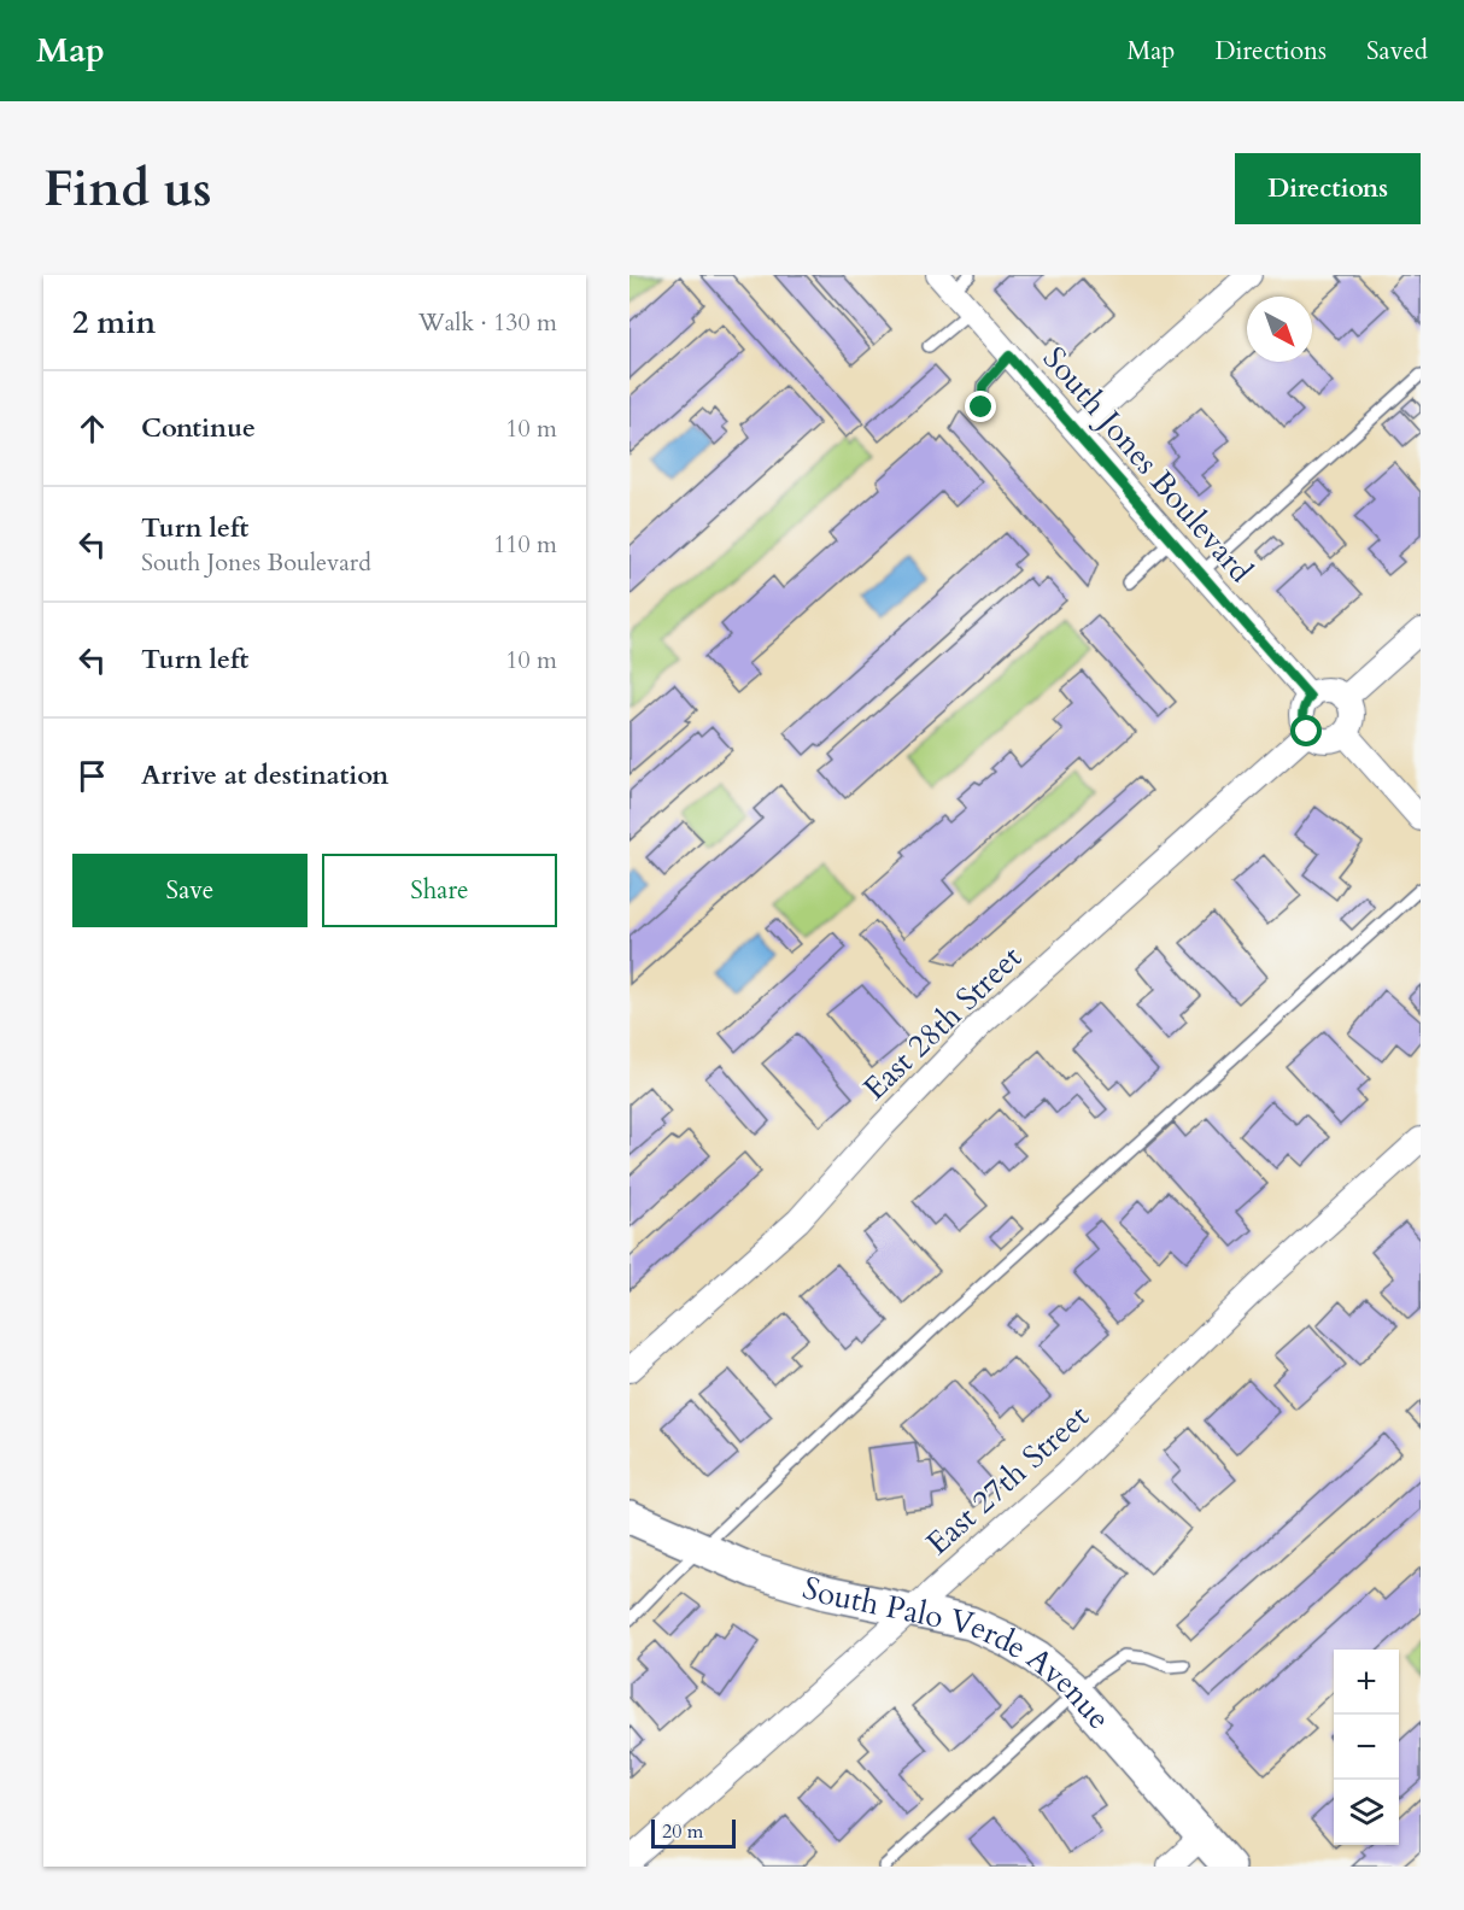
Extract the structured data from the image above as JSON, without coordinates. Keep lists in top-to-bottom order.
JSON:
{
  "streets": {
    "street": [
      "South Jones Boulevard",
      "East 28th Street",
      "East 27th Street",
      "South Palo Verde Avenue"
    ]
  },
  "crossings": [
    ["South Jones Boulevard", "East 28th Street"],
    ["East 27th Street", "South Palo Verde Avenue"]
  ],
  "scale_bar": "20 m",
  "north": "bottom right",
  "page": {
    "header": "Map",
    "nav": ["Map", "Directions", "Saved"],
    "buttons": [
      "Directions",
      ["Save", "Share"]
    ],
    "title": "Find us",
    "heading": ["2 min", "Walk · 130 m"],
    "list": [
      ["Continue", "10 m"],
      ["Turn left", "South Jones Boulevard", "110 m"],
      ["Turn left", "10 m"],
      "Arrive at destination"
    ],
    "map_buttons": ["+", "−"],
    "scale": "20 m"
  }
}
